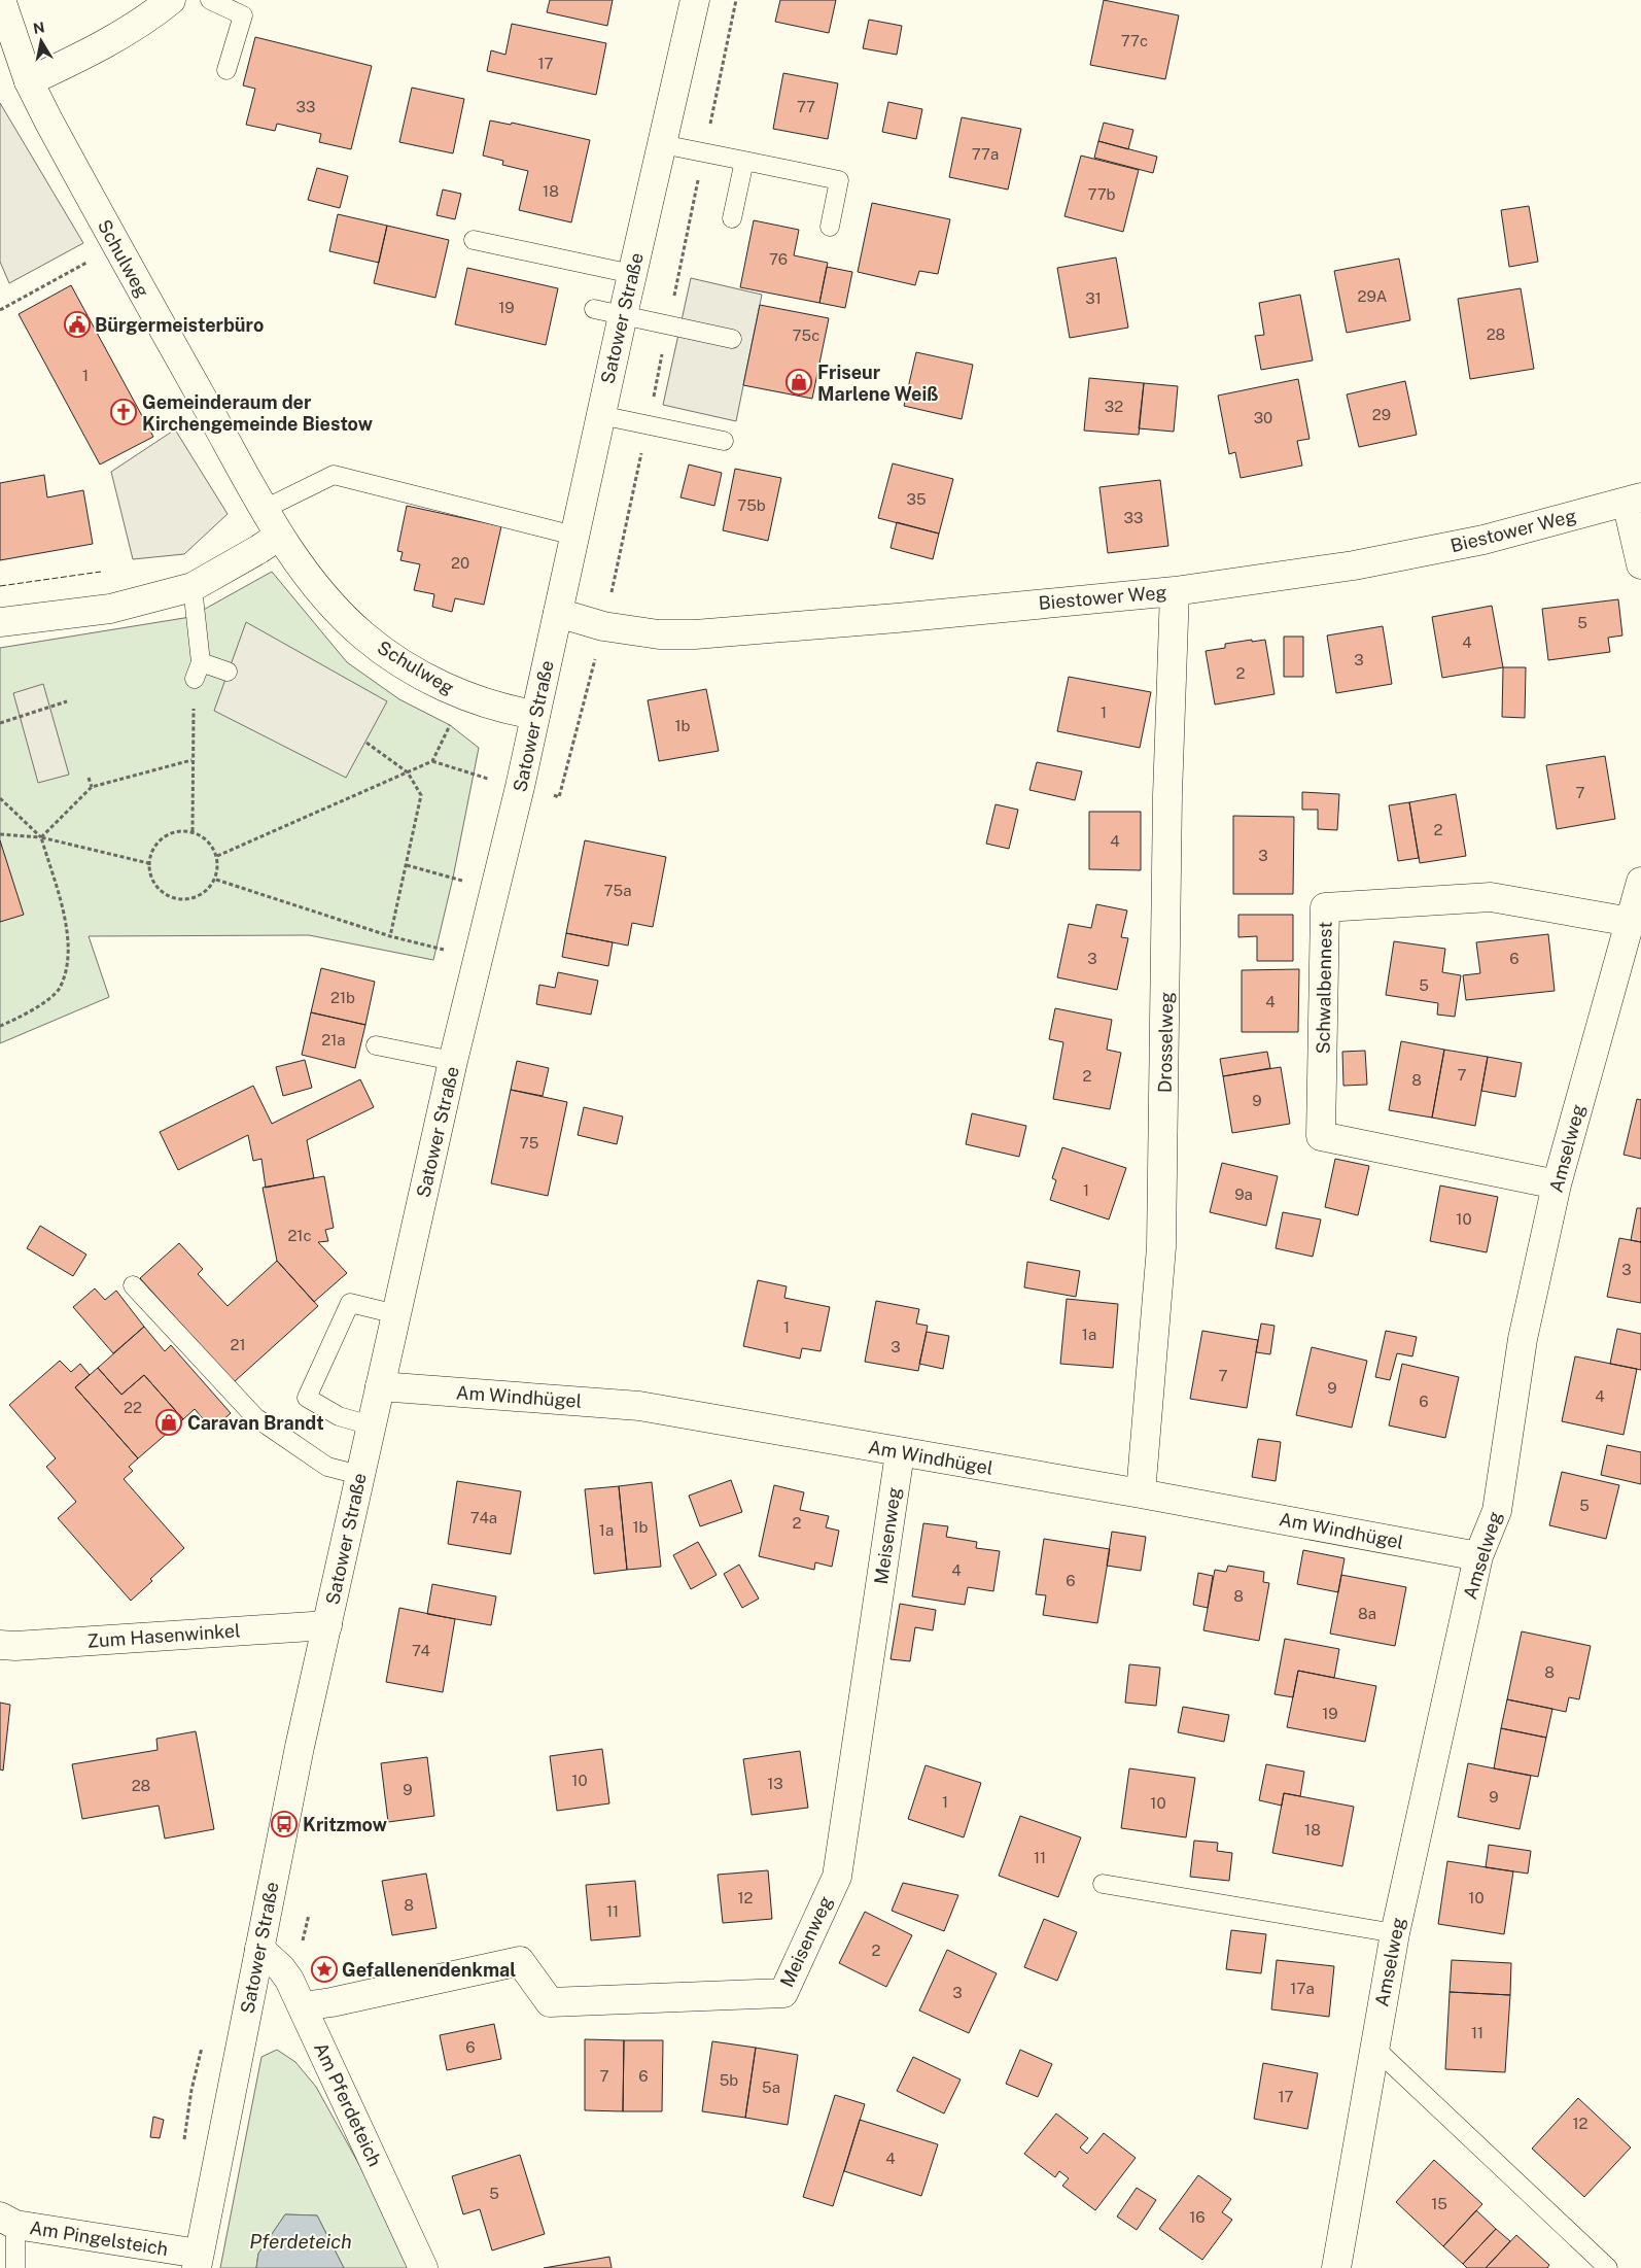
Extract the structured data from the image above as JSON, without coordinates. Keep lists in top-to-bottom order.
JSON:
{
  "streets": {
    "street": [
      "Schulweg",
      "Satower Straße",
      "Biestower Weg",
      "Schwalbennest",
      "Drosselweg",
      "Amselweg",
      "Am Windhügel",
      "Meisenweg",
      "Zum Hasenwinkel",
      "Am Pferdeteich",
      "Am Pingelsteich"
    ]
  },
  "crossings": [
    ["Schulweg", "Satower Straße"],
    ["Satower Straße", "Biestower Weg"],
    ["Satower Straße", "Am Windhügel"],
    ["Satower Straße", "Zum Hasenwinkel"],
    ["Satower Straße", "Am Pferdeteich"],
    ["Satower Straße", "Am Pingelsteich"],
    ["Biestower Weg", "Drosselweg"],
    ["Schwalbennest", "Amselweg"],
    ["Drosselweg", "Am Windhügel"],
    ["Amselweg", "Am Windhügel"],
    ["Am Windhügel", "Meisenweg"],
    ["Meisenweg", "Am Pferdeteich"]
  ],
  "water": ["Pferdeteich"],
  "places": {
    "public building": ["Bürgermeisterbüro"],
    "shop": ["Friseur Marlene Weiß", "Caravan Brandt"],
    "church": ["Gemeinderaum der Kirchengemeinde Biestow"],
    "bus stop": ["Kritzmow"],
    "place": ["Gefallenendenkmal"]
  },
  "house_numbers": [
    "77c",
    "17",
    "33",
    "77",
    "77a",
    "18",
    "77b",
    "76",
    "29A",
    "31",
    "19",
    "28",
    "75c",
    "1",
    "32",
    "29",
    "30",
    "35",
    "75b",
    "33",
    "20",
    "5",
    "4",
    "3",
    "2",
    "1",
    "1b",
    "7",
    "2",
    "4",
    "3",
    "75a",
    "3",
    "6",
    "5",
    "21b",
    "4",
    "21a",
    "7",
    "2",
    "8",
    "9",
    "75",
    "1",
    "9a",
    "10",
    "21c",
    "3",
    "1",
    "1a",
    "21",
    "3",
    "7",
    "9",
    "4",
    "6",
    "22",
    "5",
    "74a",
    "2",
    "1b",
    "1a",
    "4",
    "6",
    "8",
    "8a",
    "74",
    "8",
    "19",
    "10",
    "13",
    "28",
    "9",
    "9",
    "1",
    "10",
    "18",
    "11",
    "12",
    "10",
    "8",
    "11",
    "2",
    "17a",
    "3",
    "11",
    "6",
    "7",
    "6",
    "5b",
    "5a",
    "17",
    "12",
    "4",
    "5",
    "15",
    "16"
  ],
  "north": "top"
}
